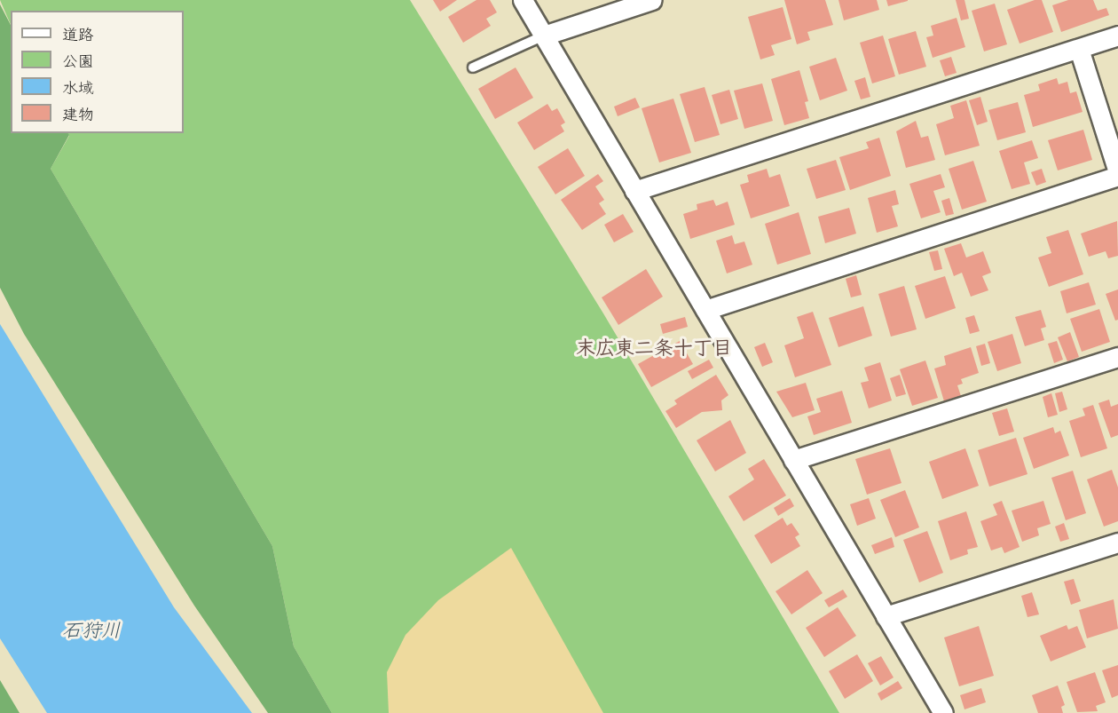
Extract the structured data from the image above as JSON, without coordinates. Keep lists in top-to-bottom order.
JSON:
{
  "districts": ["末広東二条十丁目"],
  "water": ["石狩川"],
  "legend": [
    "道路",
    "公園",
    "水域",
    "建物"
  ]
}
